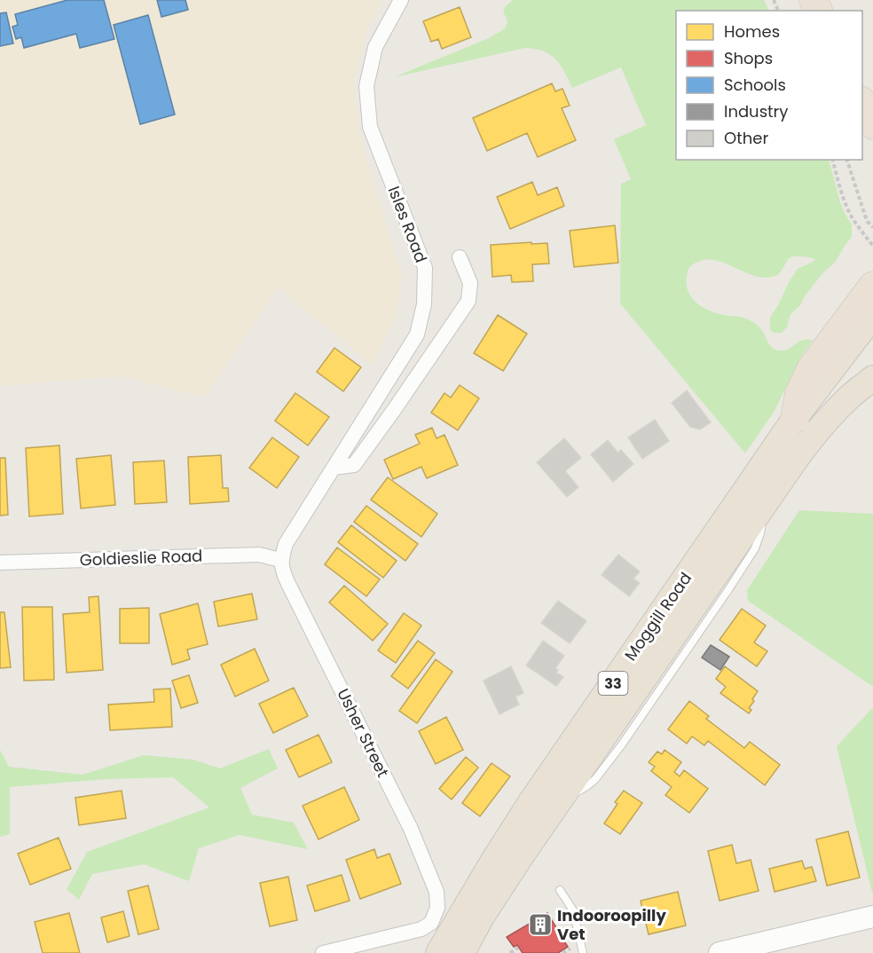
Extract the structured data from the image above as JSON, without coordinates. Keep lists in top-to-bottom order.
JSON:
{
  "streets": {
    "highway": ["Moggill Road", "33"],
    "street": ["Isles Road", "Goldieslie Road", "Usher Street"]
  },
  "crossings": [
    ["Isles Road", "Goldieslie Road"],
    ["Isles Road", "Usher Street"],
    ["Goldieslie Road", "Usher Street"]
  ],
  "places": {
    "building": ["Indooroopilly Vet"]
  },
  "legend": [
    "Homes",
    "Shops",
    "Schools",
    "Industry",
    "Other"
  ]
}
